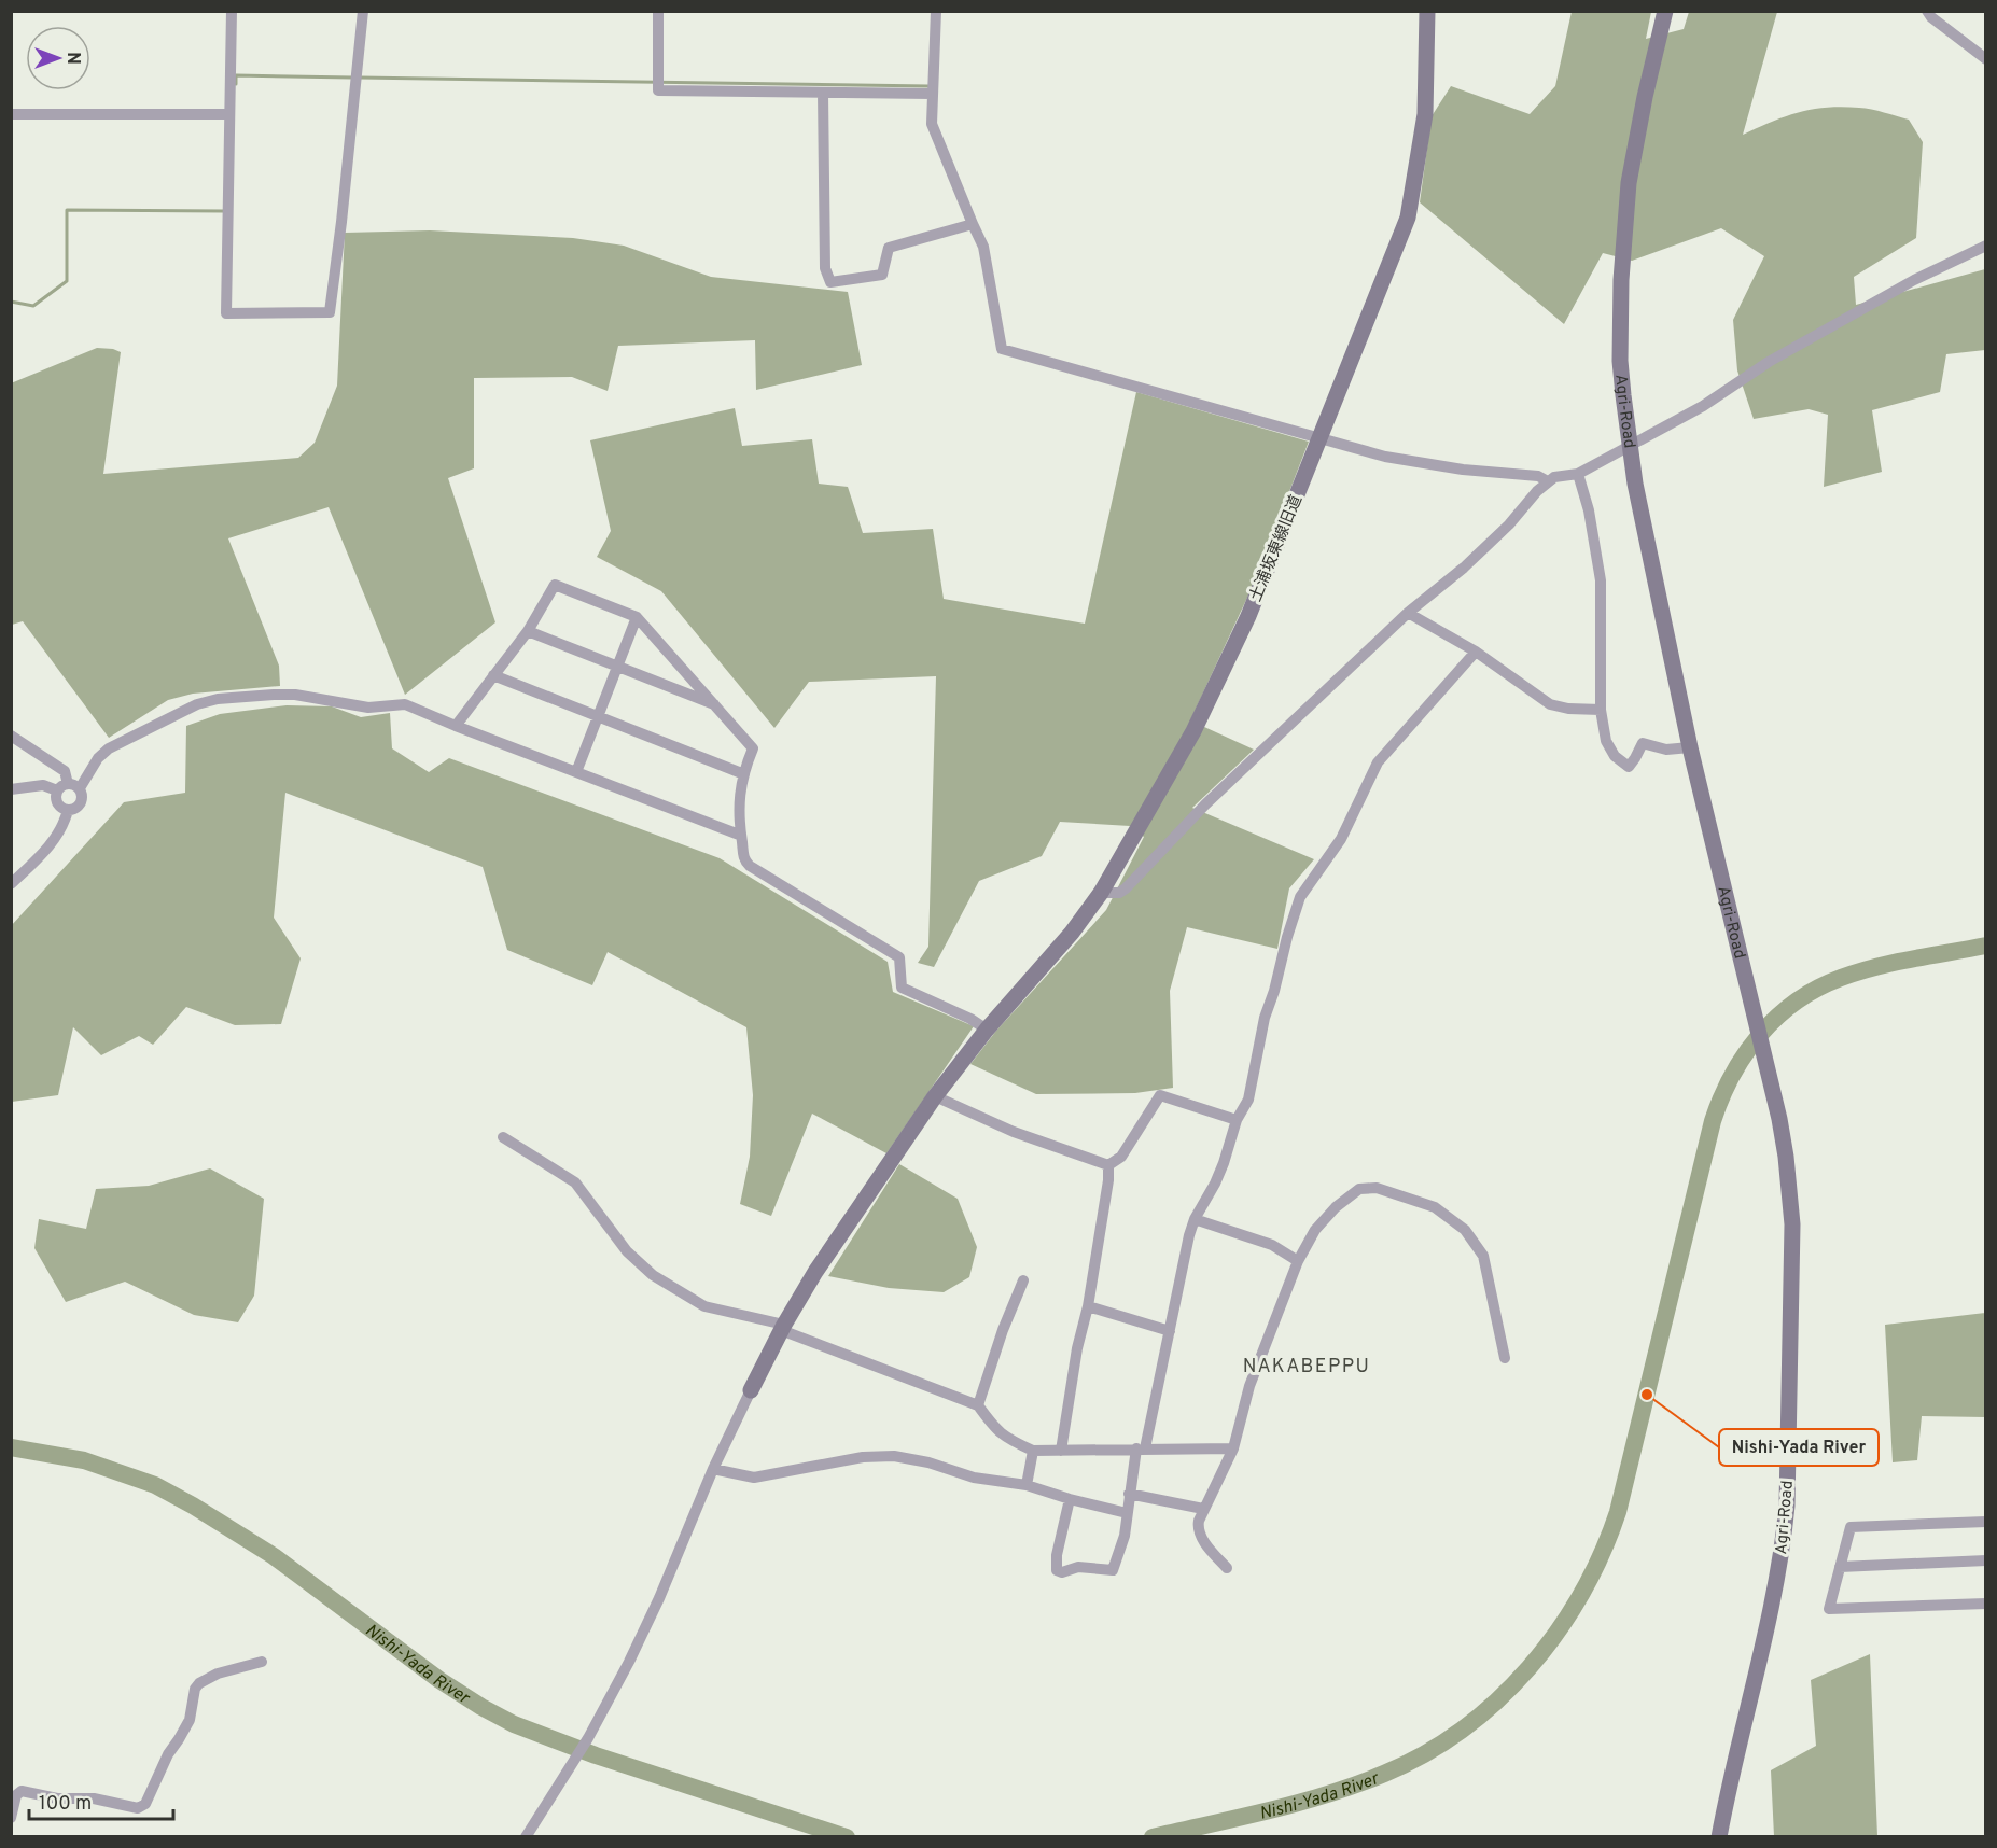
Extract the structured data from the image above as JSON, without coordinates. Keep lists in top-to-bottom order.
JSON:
{
  "streets": {
    "street": ["Agri-Road", "土浦坂東線旧道"]
  },
  "districts": ["NAKABEPPU"],
  "water": ["Nishi-Yada River"],
  "places": ["Nishi-Yada River"],
  "scale_bar": "100 m",
  "north": "right"
}
